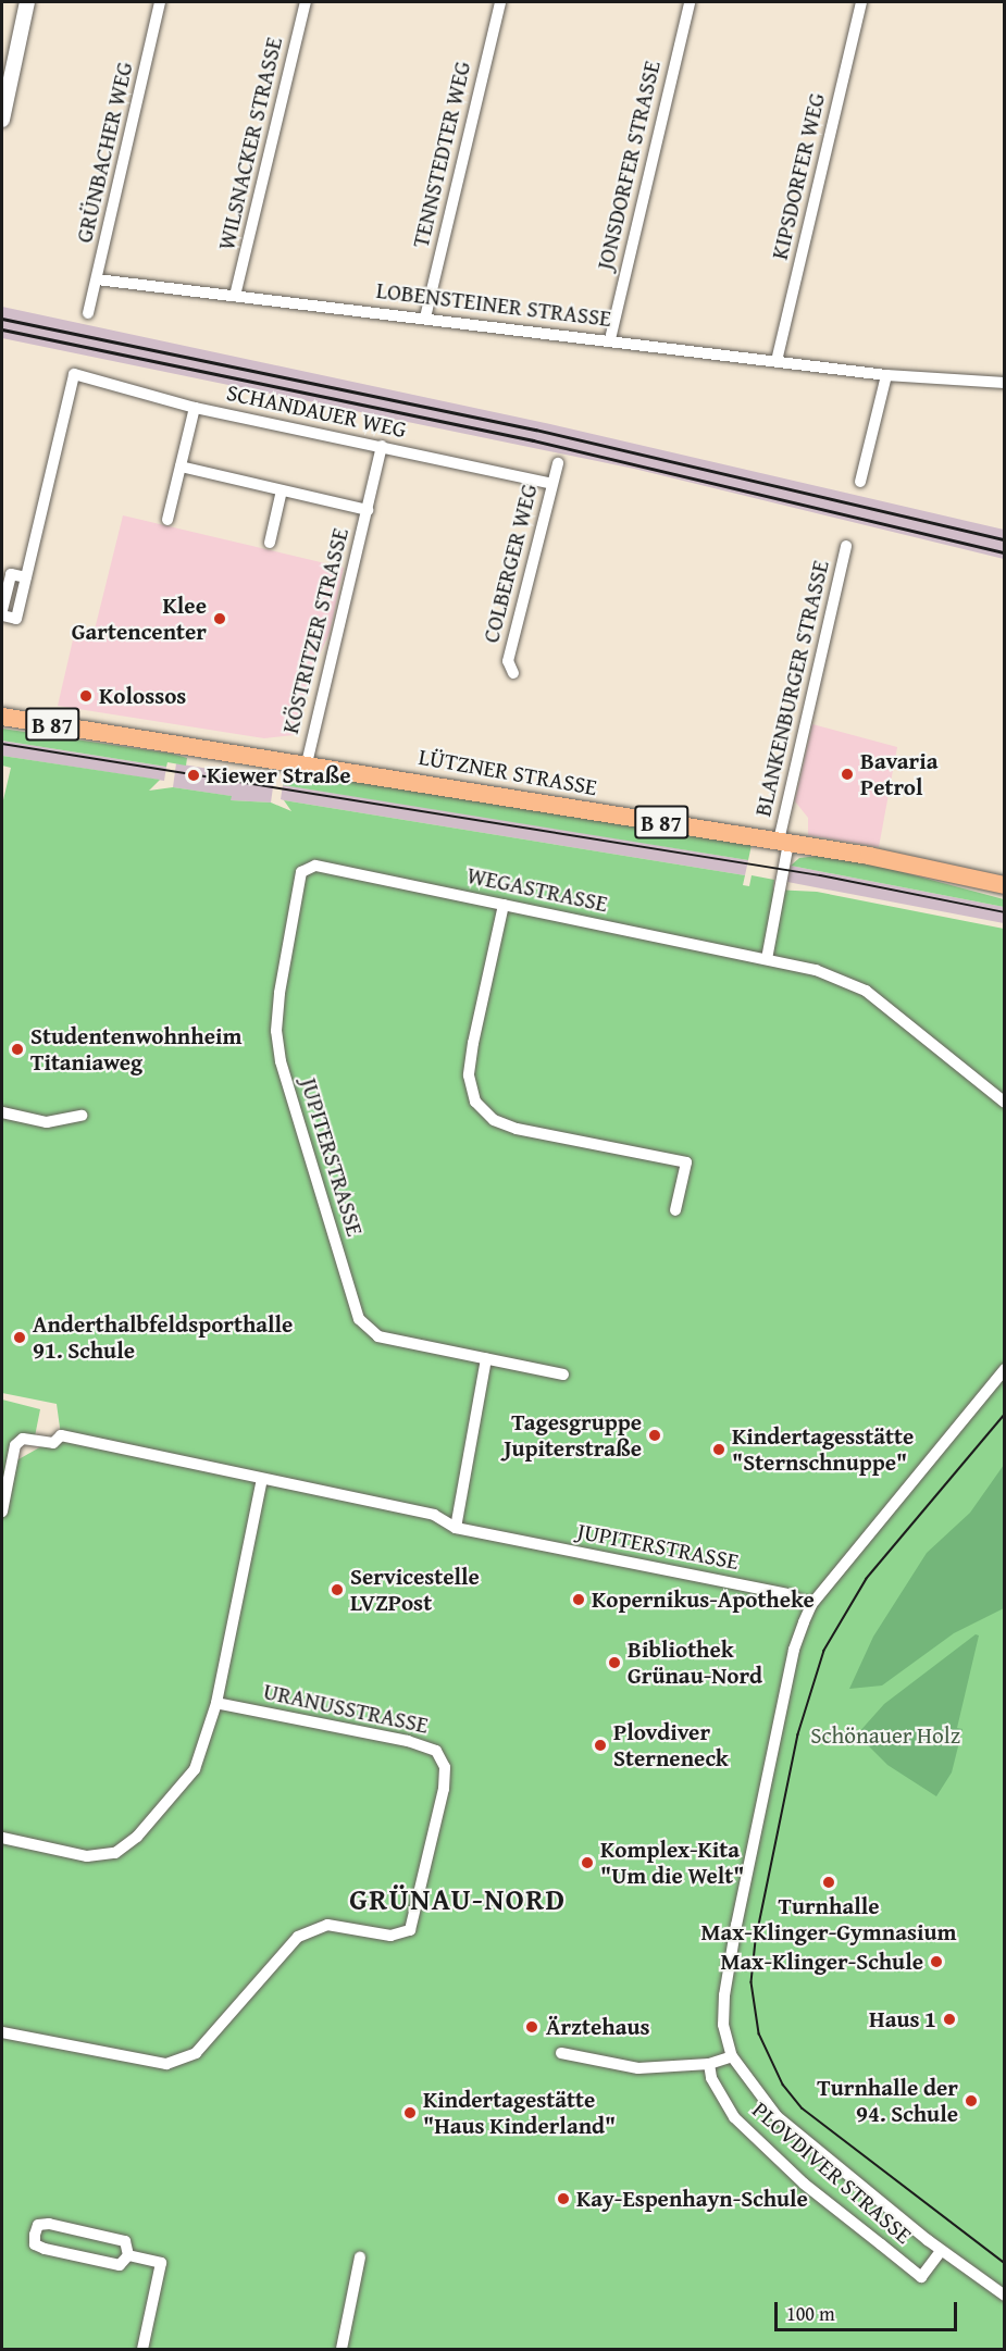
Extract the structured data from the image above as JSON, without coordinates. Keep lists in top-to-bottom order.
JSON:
{
  "streets": {
    "main road": ["B 87", "LÜTZNER STRASSE"],
    "street": [
      "WILSNACKER STRASSE",
      "GRÜNBACHER WEG",
      "TENNSTEDTER WEG",
      "JONSDORFER STRASSE",
      "KIPSDORFER WEG",
      "LOBENSTEINER STRASSE",
      "SCHANDAUER WEG",
      "COLBERGER WEG",
      "KÖSTRITZER STRASSE",
      "BLANKENBURGER STRASSE",
      "WEGASTRASSE",
      "JUPITERSTRASSE",
      "URANUSSTRASSE",
      "PLOVDIVER STRASSE"
    ]
  },
  "crossings": [
    ["WILSNACKER STRASSE", "LOBENSTEINER STRASSE"],
    ["GRÜNBACHER WEG", "LOBENSTEINER STRASSE"],
    ["TENNSTEDTER WEG", "LOBENSTEINER STRASSE"],
    ["JONSDORFER STRASSE", "LOBENSTEINER STRASSE"],
    ["KIPSDORFER WEG", "LOBENSTEINER STRASSE"],
    ["SCHANDAUER WEG", "COLBERGER WEG"],
    ["SCHANDAUER WEG", "KÖSTRITZER STRASSE"],
    ["KÖSTRITZER STRASSE", "LÜTZNER STRASSE"],
    ["BLANKENBURGER STRASSE", "LÜTZNER STRASSE"],
    ["WEGASTRASSE", "JUPITERSTRASSE"],
    ["JUPITERSTRASSE", "PLOVDIVER STRASSE"]
  ],
  "districts": ["GRÜNAU-NORD"],
  "parks": ["Schönauer Holz"],
  "places": [
    "Klee Gartencenter",
    "Kolossos",
    "Bavaria Petrol",
    "Kiewer Straße",
    "Studentenwohnheim Titaniaweg",
    "Anderthalbfeldsporthalle 91. Schule",
    "Tagesgruppe Jupiterstraße",
    "Kindertagesstätte \"Sternschnuppe\"",
    "Servicestelle LVZPost",
    "Kopernikus-Apotheke",
    "Bibliothek Grünau-Nord",
    "Plovdiver Sterneneck",
    "Komplex-Kita \"Um die Welt\"",
    "Turnhalle Max-Klinger-Gymnasium",
    "Max-Klinger-Schule",
    "Haus 1",
    "Ärztehaus",
    "Turnhalle der 94. Schule",
    "Kindertagestätte \"Haus Kinderland\"",
    "Kay-Espenhayn-Schule"
  ],
  "scale_bar": "100 m"
}
